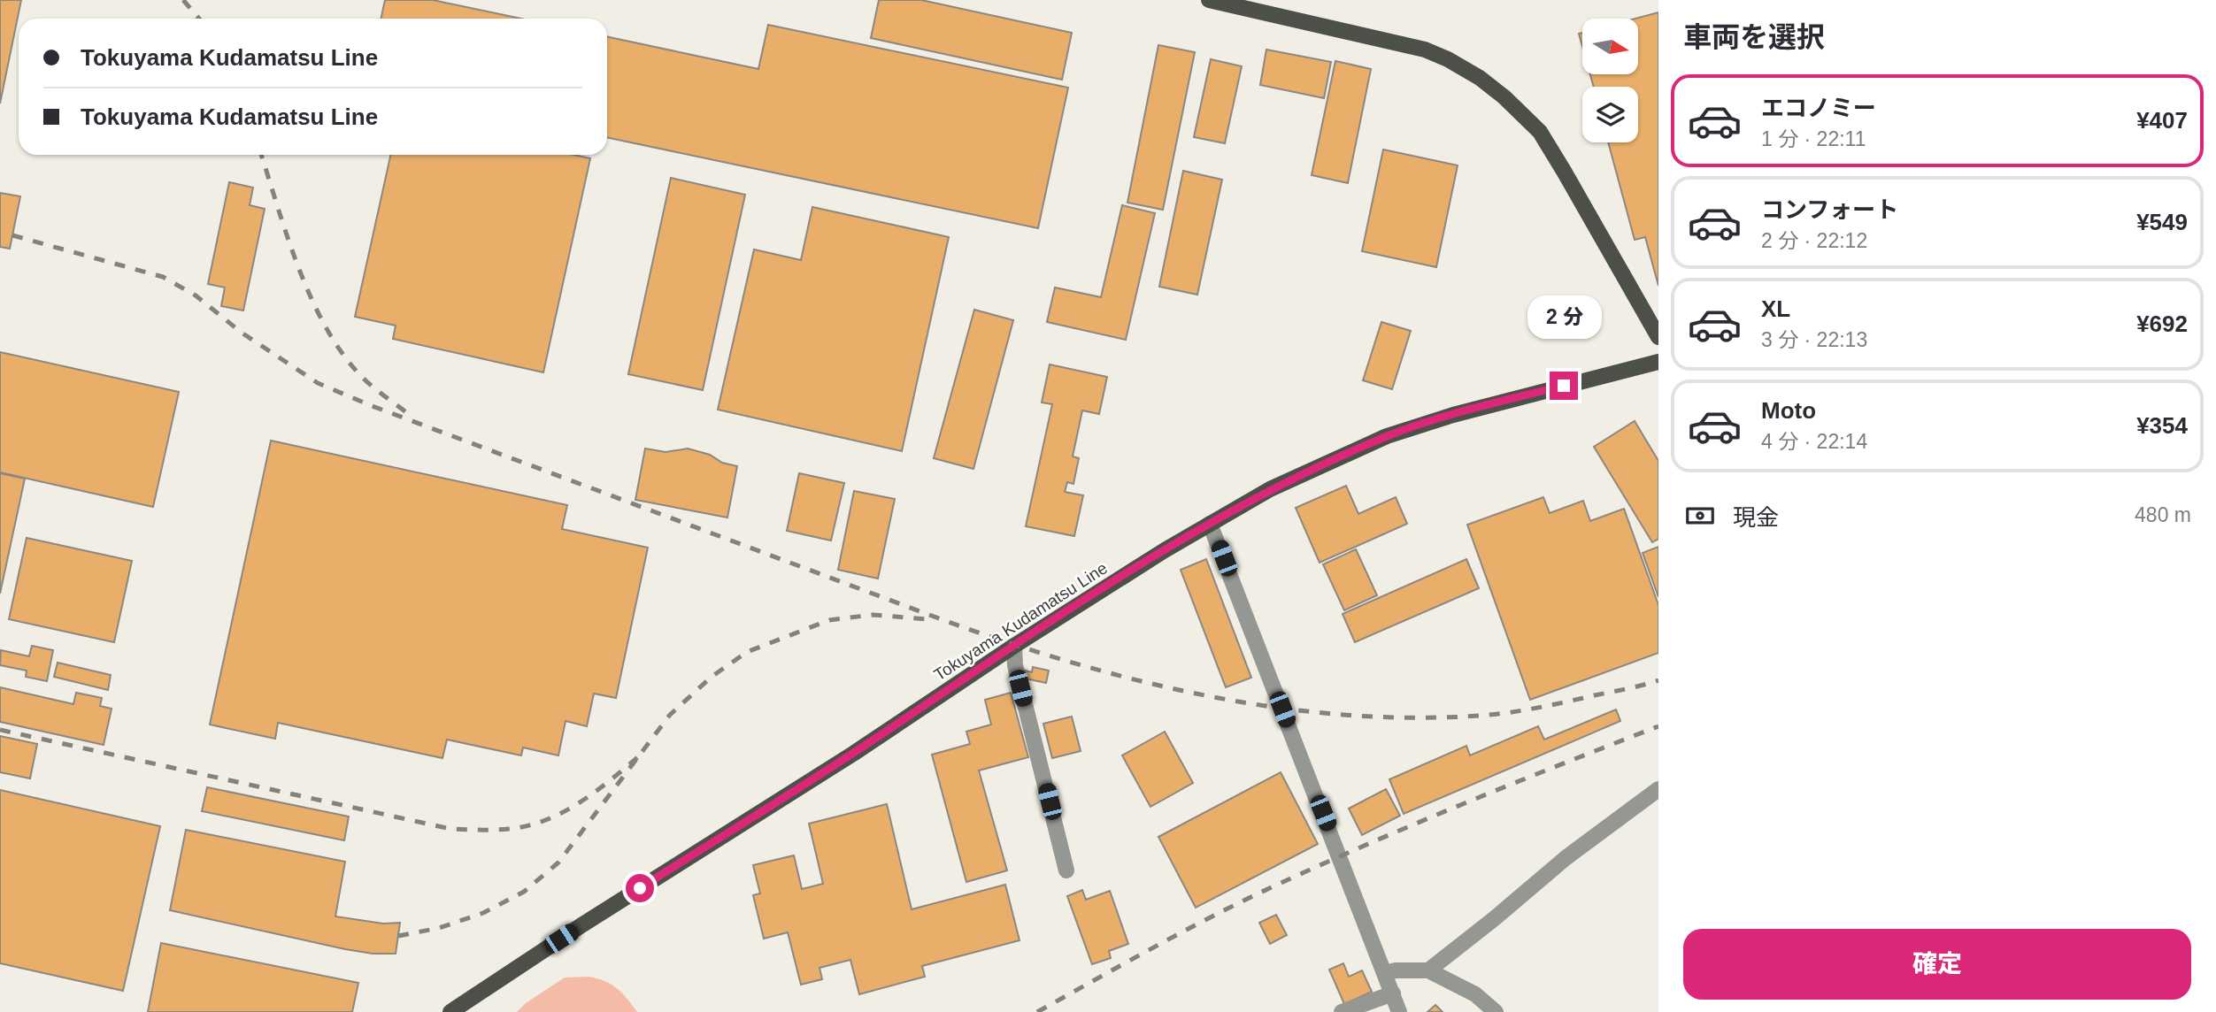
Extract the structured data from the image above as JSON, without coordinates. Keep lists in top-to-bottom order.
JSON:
{
  "streets": {
    "main road": ["Tokuyama Kudamatsu Line"]
  },
  "north": "right",
  "page": {
    "heading": "車両を選択",
    "banner": ["Tokuyama Kudamatsu Line", "Tokuyama Kudamatsu Line"],
    "list": [
      {
        "name": "エコノミー",
        "note": "1 分 · 22:11",
        "value": "¥407"
      },
      {
        "name": "コンフォート",
        "note": "2 分 · 22:12",
        "value": "¥549"
      },
      {
        "name": "XL",
        "note": "3 分 · 22:13",
        "value": "¥692"
      },
      {
        "name": "Moto",
        "note": "4 分 · 22:14",
        "value": "¥354"
      }
    ],
    "bubble": "2 分",
    "pay": ["現金", "480 m"],
    "buttons": "確定"
  }
}
